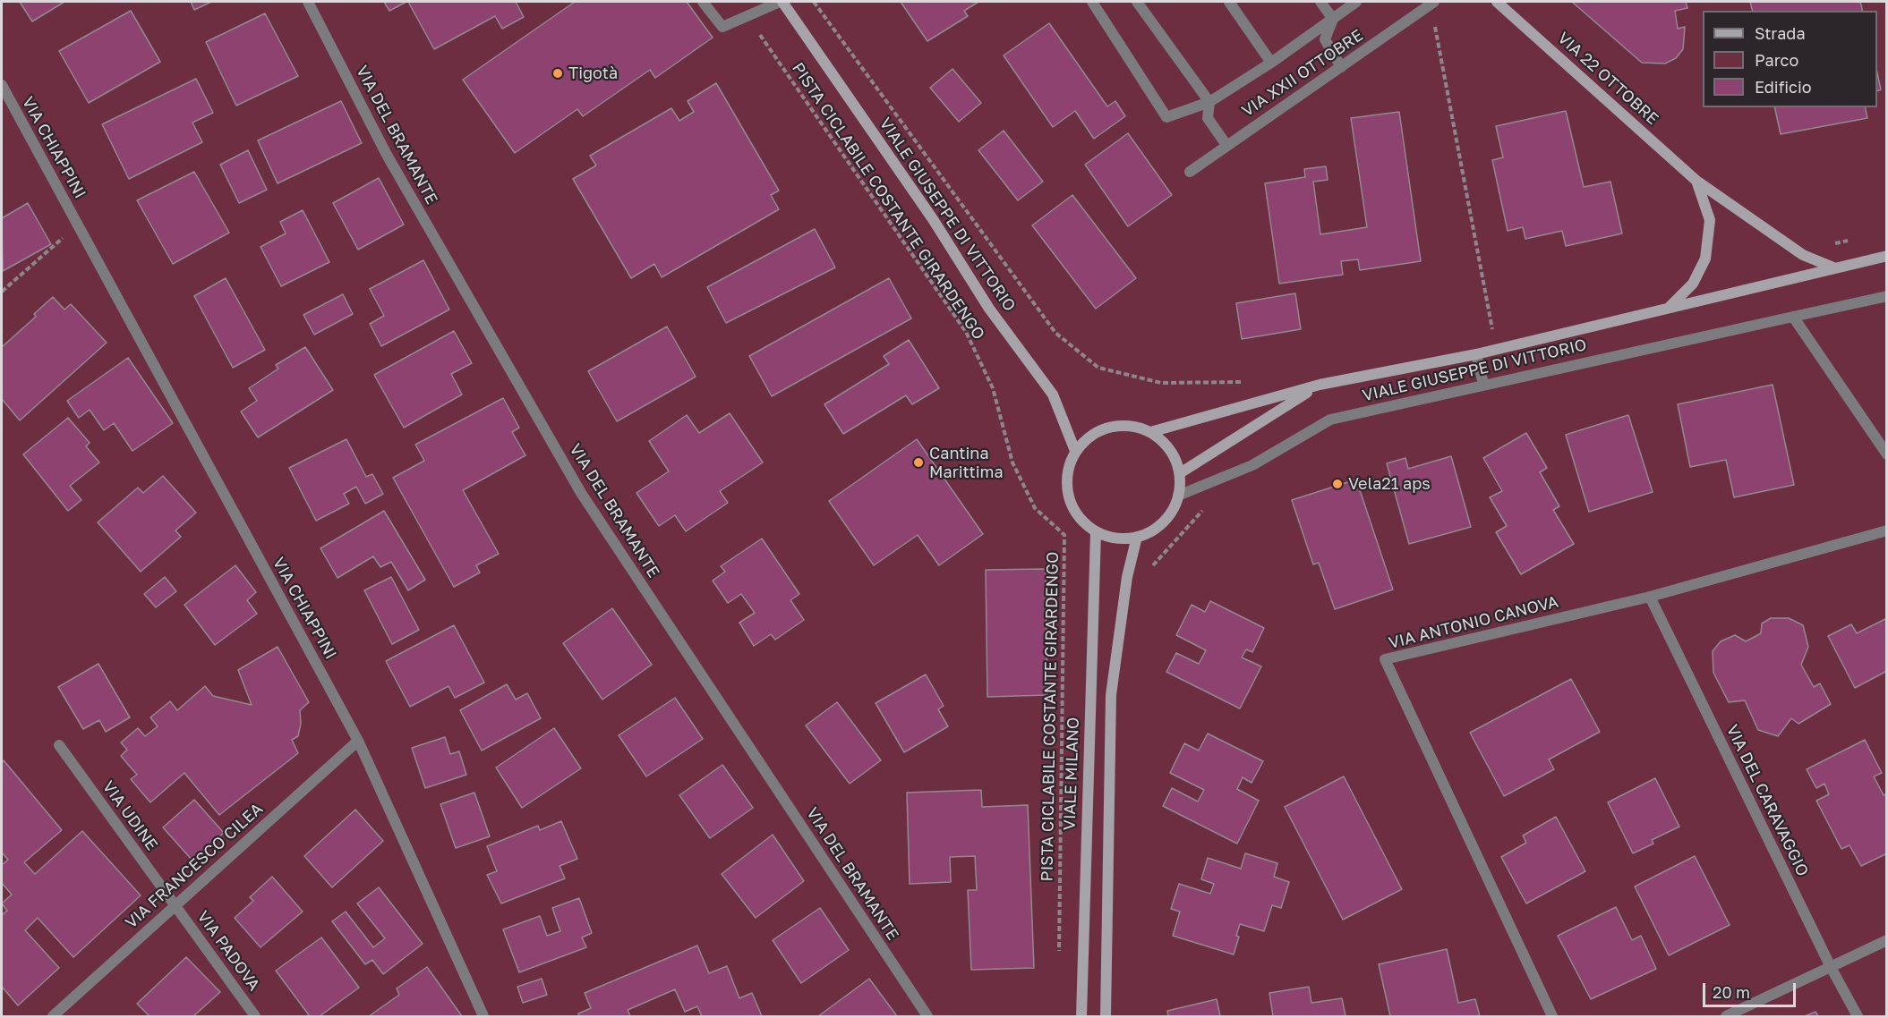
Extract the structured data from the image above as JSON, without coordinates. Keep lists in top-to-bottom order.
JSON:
{
  "streets": {
    "street": [
      "VIA XXII OTTOBRE",
      "VIA 22 OTTOBRE",
      "VIA DEL BRAMANTE",
      "VIA CHIAPPINI",
      "VIALE GIUSEPPE DI VITTORIO",
      "VIA ANTONIO CANOVA",
      "VIALE MILANO",
      "VIA DEL CARAVAGGIO",
      "VIA UDINE",
      "VIA FRANCESCO CILEA",
      "VIA PADOVA"
    ],
    "path": ["PISTA CICLABILE COSTANTE GIRARDENGO"]
  },
  "crossings": [
    ["VIA 22 OTTOBRE", "VIALE GIUSEPPE DI VITTORIO"],
    ["VIA CHIAPPINI", "VIA FRANCESCO CILEA"],
    ["VIALE GIUSEPPE DI VITTORIO", "VIALE MILANO"],
    ["VIA ANTONIO CANOVA", "VIA DEL CARAVAGGIO"],
    ["VIA UDINE", "VIA FRANCESCO CILEA"],
    ["VIA UDINE", "VIA PADOVA"],
    ["VIA FRANCESCO CILEA", "VIA PADOVA"]
  ],
  "places": ["Tigotà", "Cantina Marittima", "Vela21 aps"],
  "legend": ["Strada", "Parco", "Edificio"],
  "scale_bar": "20 m"
}
